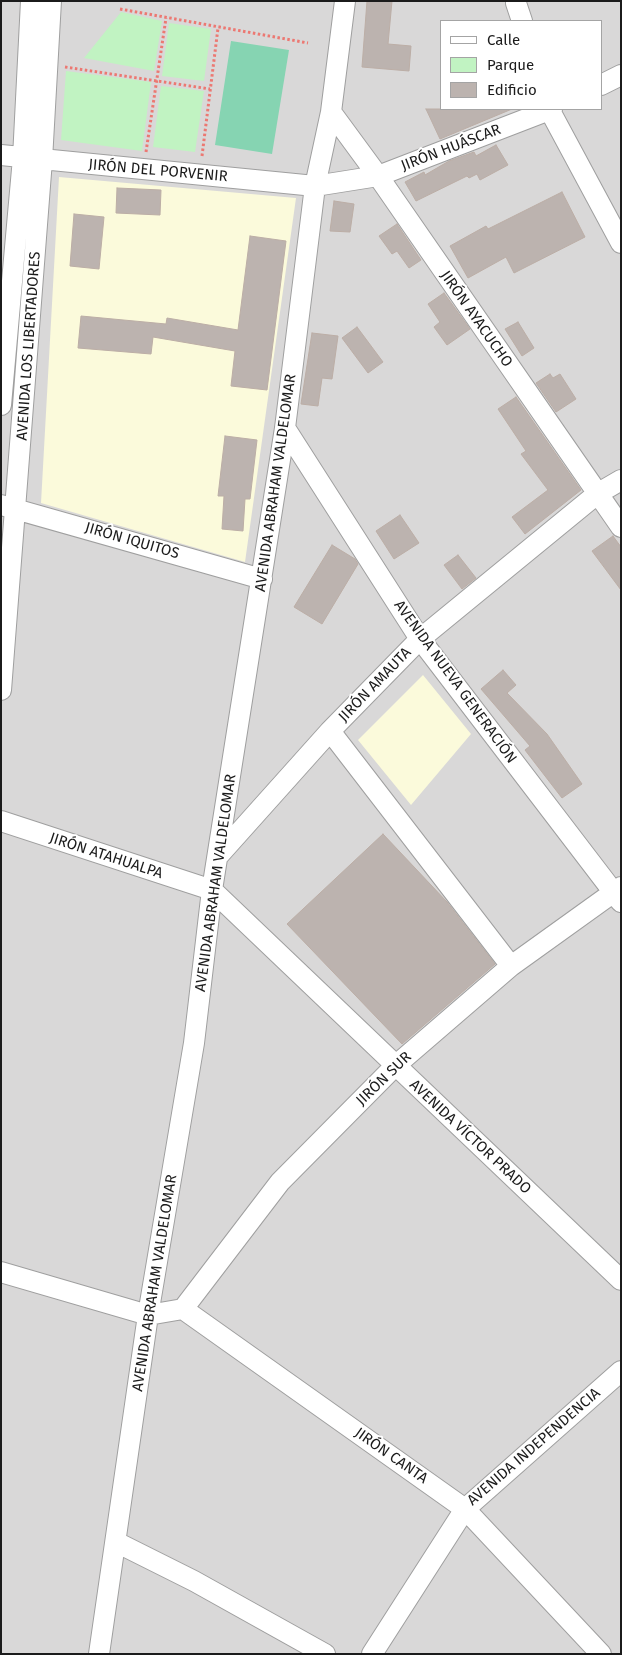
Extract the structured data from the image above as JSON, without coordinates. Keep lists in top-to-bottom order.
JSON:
{
  "streets": {
    "street": [
      "JIRÓN HUÁSCAR",
      "JIRÓN DEL PORVENIR",
      "JIRÓN AYACUCHO",
      "AVENIDA LOS LIBERTADORES",
      "AVENIDA ABRAHAM VALDELOMAR",
      "JIRÓN IQUITOS",
      "AVENIDA NUEVA GENERACIÓN",
      "JIRÓN AMAUTA",
      "JIRÓN ATAHUALPA",
      "JIRÓN SUR",
      "AVENIDA VÍCTOR PRADO",
      "AVENIDA INDEPENDENCIA",
      "JIRÓN CANTA"
    ]
  },
  "crossings": [
    ["JIRÓN HUÁSCAR", "JIRÓN DEL PORVENIR"],
    ["JIRÓN HUÁSCAR", "JIRÓN AYACUCHO"],
    ["JIRÓN HUÁSCAR", "AVENIDA ABRAHAM VALDELOMAR"],
    ["JIRÓN DEL PORVENIR", "AVENIDA LOS LIBERTADORES"],
    ["JIRÓN DEL PORVENIR", "AVENIDA ABRAHAM VALDELOMAR"],
    ["JIRÓN AYACUCHO", "AVENIDA ABRAHAM VALDELOMAR"],
    ["JIRÓN AYACUCHO", "JIRÓN AMAUTA"],
    ["AVENIDA LOS LIBERTADORES", "JIRÓN IQUITOS"],
    ["AVENIDA ABRAHAM VALDELOMAR", "JIRÓN IQUITOS"],
    ["AVENIDA ABRAHAM VALDELOMAR", "AVENIDA NUEVA GENERACIÓN"],
    ["AVENIDA ABRAHAM VALDELOMAR", "JIRÓN AMAUTA"],
    ["AVENIDA ABRAHAM VALDELOMAR", "JIRÓN ATAHUALPA"],
    ["AVENIDA ABRAHAM VALDELOMAR", "AVENIDA VÍCTOR PRADO"],
    ["AVENIDA NUEVA GENERACIÓN", "JIRÓN AMAUTA"],
    ["AVENIDA NUEVA GENERACIÓN", "JIRÓN SUR"],
    ["JIRÓN ATAHUALPA", "AVENIDA VÍCTOR PRADO"],
    ["JIRÓN SUR", "AVENIDA VÍCTOR PRADO"],
    ["JIRÓN SUR", "JIRÓN CANTA"],
    ["AVENIDA INDEPENDENCIA", "JIRÓN CANTA"]
  ],
  "legend": ["Calle", "Parque", "Edificio"]
}
